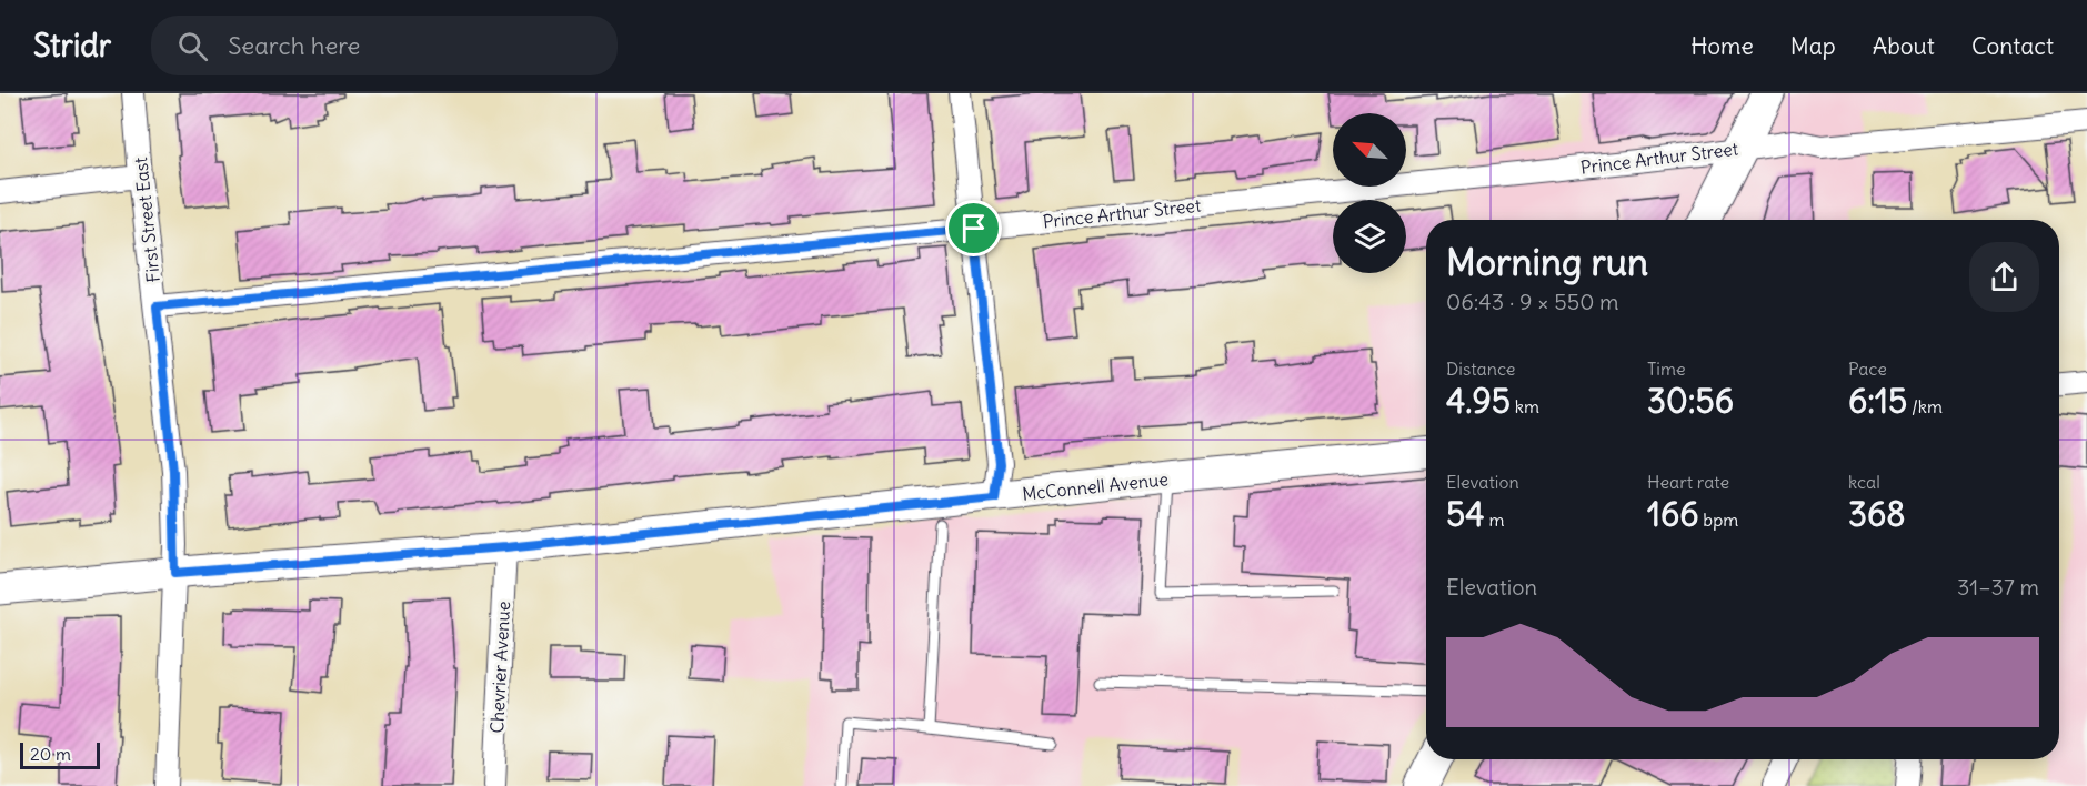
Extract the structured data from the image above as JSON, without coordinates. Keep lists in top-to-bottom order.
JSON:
{
  "streets": {
    "main road": ["McConnell Avenue"],
    "street": ["Prince Arthur Street", "First Street East", "Chevrier Avenue"]
  },
  "crossings": [
    ["Prince Arthur Street", "First Street East"],
    ["First Street East", "McConnell Avenue"],
    ["McConnell Avenue", "Chevrier Avenue"]
  ],
  "scale_bar": "20 m",
  "north": "top left",
  "page": {
    "header": "Stridr",
    "search": "Search here",
    "nav": [
      "Home",
      "Map",
      "About",
      "Contact"
    ],
    "heading": ["Morning run", "06:43 · 9 × 550 m"],
    "stats": [
      ["Distance", "4.95 km"],
      ["Time", "30:56"],
      ["Pace", "6:15 /km"],
      ["Elevation", "54 m"],
      ["Heart rate", "166 bpm"],
      ["kcal", "368"]
    ],
    "chart": ["Elevation", "31–37 m"],
    "scale": "20 m"
  }
}
